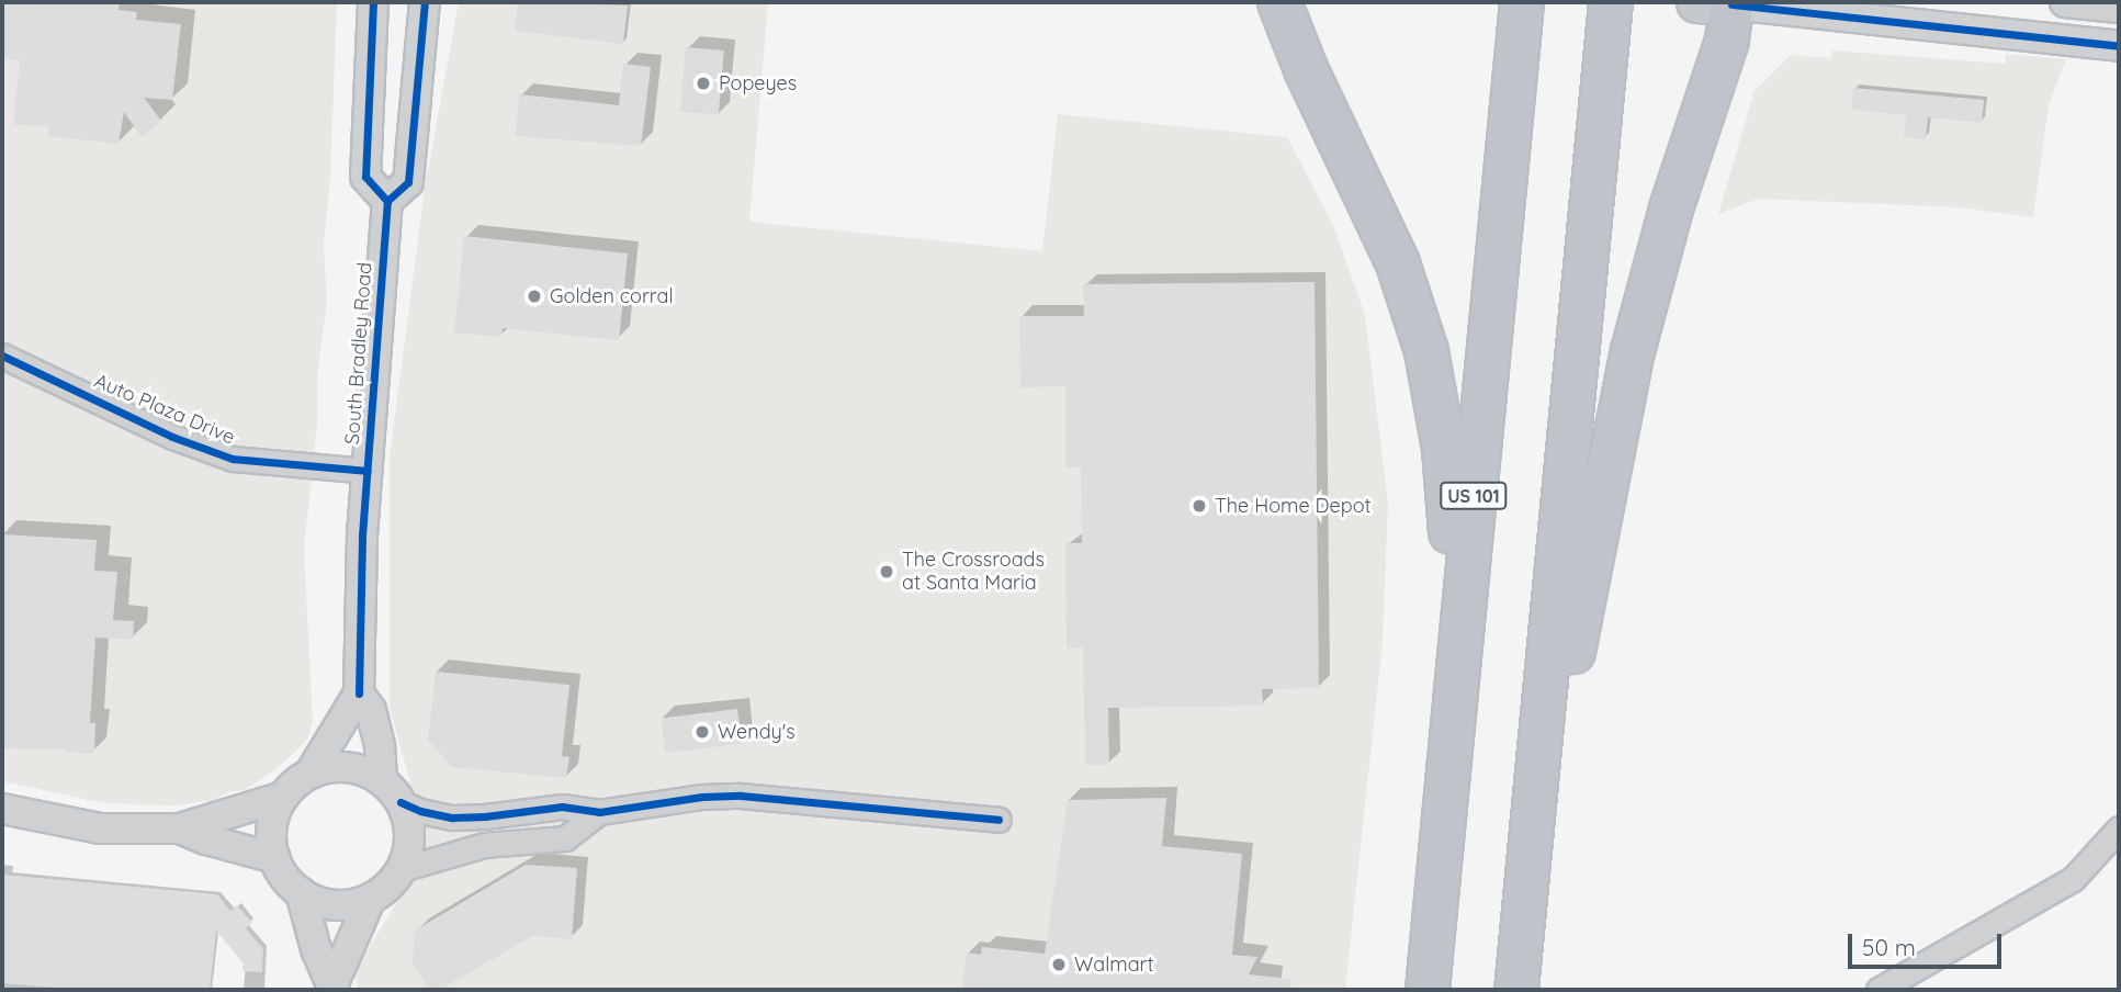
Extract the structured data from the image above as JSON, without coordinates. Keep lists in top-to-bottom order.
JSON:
{
  "streets": {
    "highway": ["US 101"],
    "street": ["South Bradley Road", "Auto Plaza Drive"]
  },
  "crossings": [
    ["South Bradley Road", "Auto Plaza Drive"]
  ],
  "places": [
    "Popeyes",
    "Golden corral",
    "The Home Depot",
    "The Crossroads at Santa Maria",
    "Wendy's",
    "Walmart"
  ],
  "scale_bar": "50 m"
}
